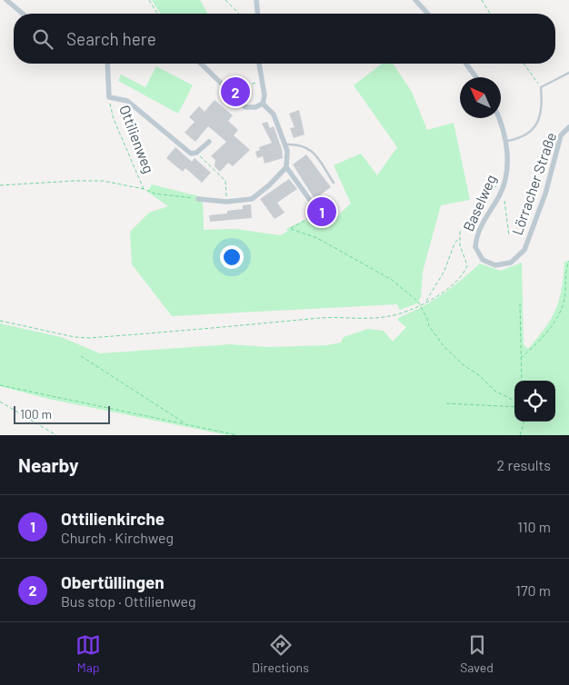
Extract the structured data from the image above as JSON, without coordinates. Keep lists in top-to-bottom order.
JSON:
{
  "streets": {
    "street": ["Lörracher Straße", "Baselweg"],
    "path": ["Ottilienweg"]
  },
  "crossings": [
    ["Lörracher Straße", "Baselweg"]
  ],
  "scale_bar": "100 m",
  "north": "top left",
  "page": {
    "search": "Search here",
    "pins": ["2", "1"],
    "scale": "100 m",
    "heading": ["Nearby", "2 results"],
    "list": [
      {
        "mark": "1",
        "name": "Ottilienkirche",
        "note": "Church · Kirchweg",
        "value": "110 m"
      },
      {
        "mark": "2",
        "name": "Obertüllingen",
        "note": "Bus stop · Ottilienweg",
        "value": "170 m"
      }
    ],
    "nav": ["Map", "Directions", "Saved"]
  }
}
